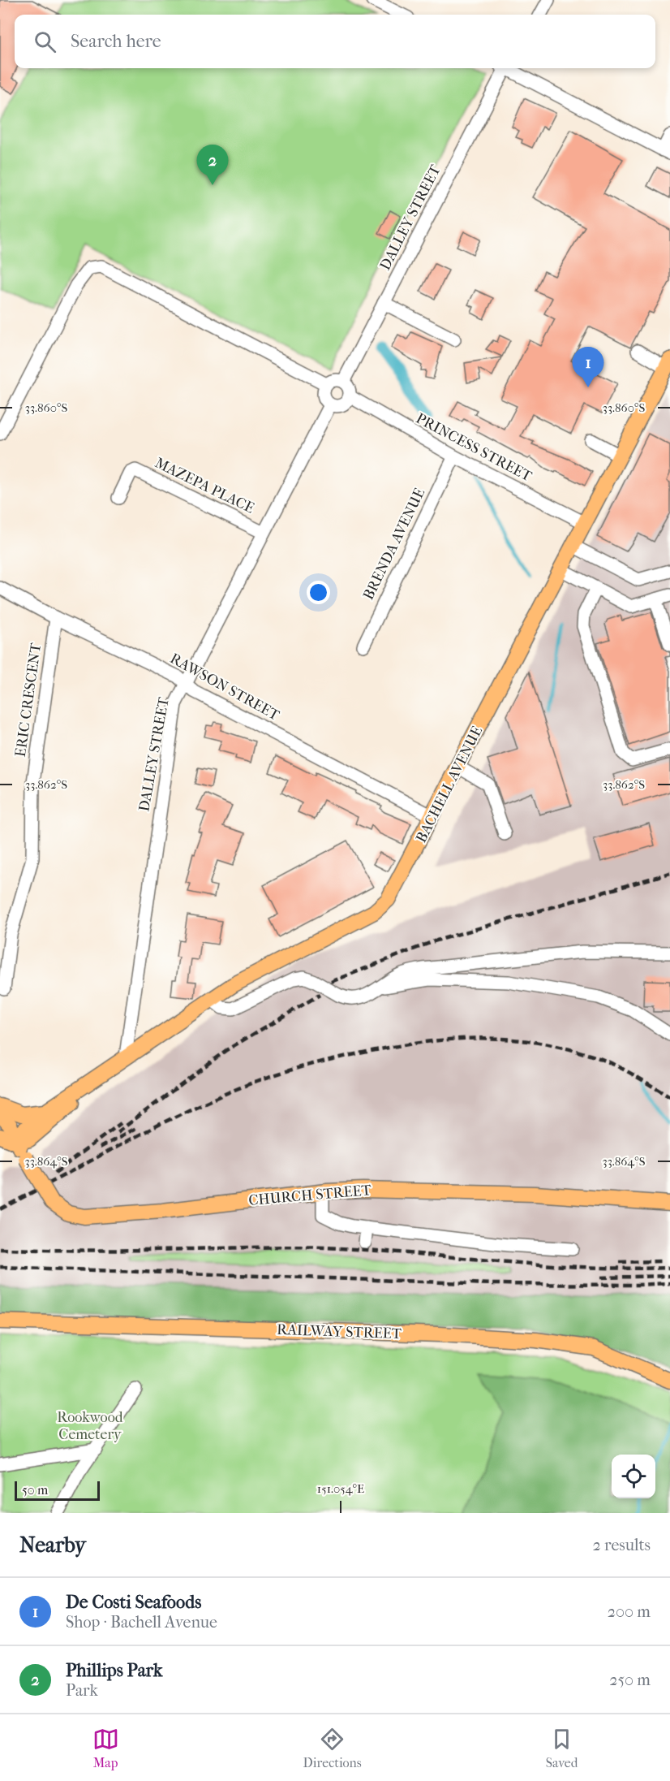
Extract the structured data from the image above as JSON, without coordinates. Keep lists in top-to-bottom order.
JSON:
{
  "streets": {
    "main road": ["BACHELL AVENUE", "CHURCH STREET", "RAILWAY STREET"],
    "street": [
      "DALLEY STREET",
      "PRINCESS STREET",
      "MAZEPA PLACE",
      "BRENDA AVENUE",
      "RAWSON STREET",
      "ERIC CRESCENT"
    ]
  },
  "crossings": [
    ["DALLEY STREET", "PRINCESS STREET"],
    ["DALLEY STREET", "MAZEPA PLACE"],
    ["DALLEY STREET", "RAWSON STREET"],
    ["DALLEY STREET", "BACHELL AVENUE"],
    ["PRINCESS STREET", "BRENDA AVENUE"],
    ["PRINCESS STREET", "BACHELL AVENUE"],
    ["RAWSON STREET", "ERIC CRESCENT"],
    ["RAWSON STREET", "BACHELL AVENUE"],
    ["BACHELL AVENUE", "CHURCH STREET"]
  ],
  "parks": ["Rookwood Cemetery"],
  "scale_bar": "50 m",
  "page": {
    "search": "Search here",
    "pins": ["2", "1"],
    "scale": "50 m",
    "heading": ["Nearby", "2 results"],
    "list": [
      {
        "mark": "1",
        "name": "De Costi Seafoods",
        "note": "Shop · Bachell Avenue",
        "value": "200 m"
      },
      {
        "mark": "2",
        "name": "Phillips Park",
        "note": "Park",
        "value": "250 m"
      }
    ],
    "nav": ["Map", "Directions", "Saved"]
  },
  "coordinates": [
    "33.860°S",
    "33.862°S",
    "33.864°S",
    "151.054°E"
  ]
}
